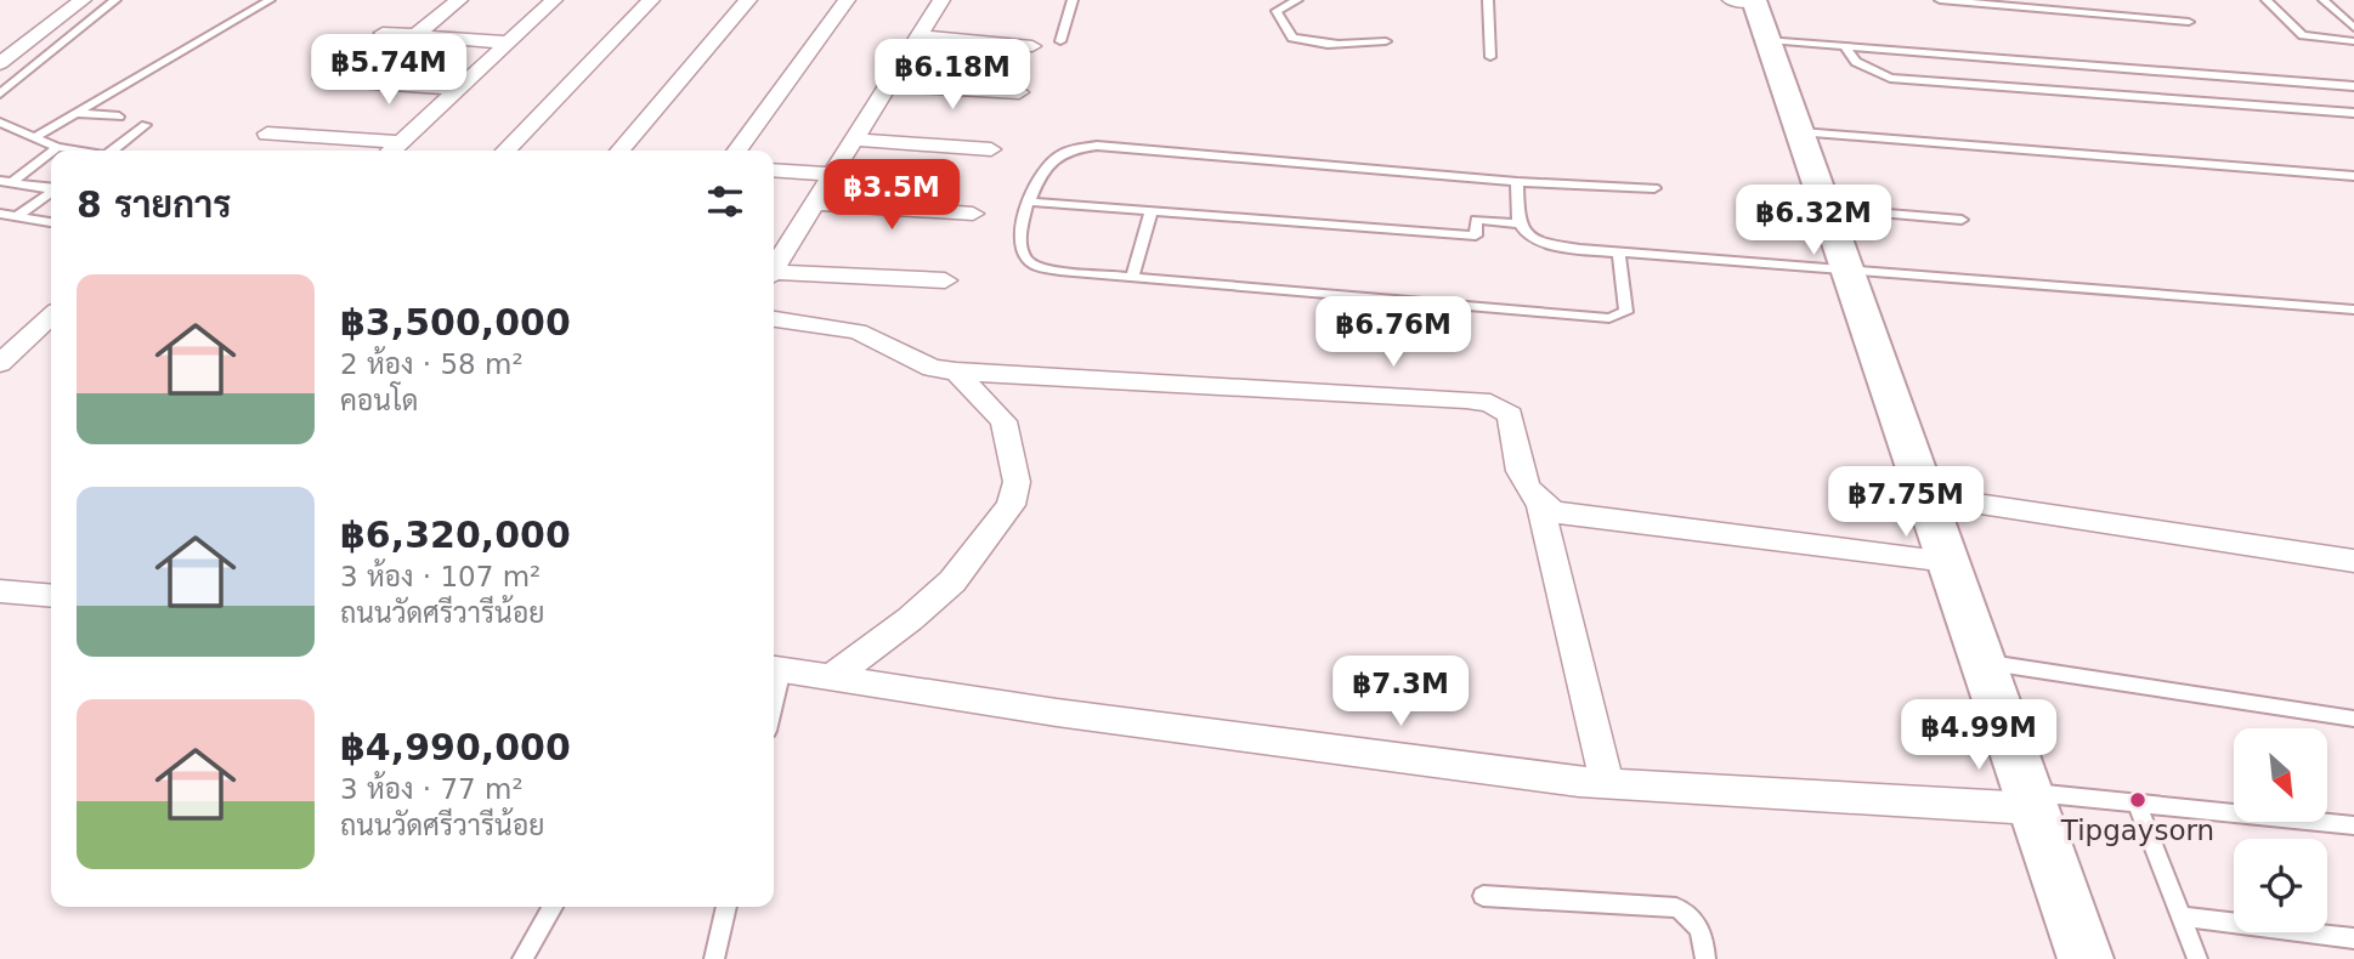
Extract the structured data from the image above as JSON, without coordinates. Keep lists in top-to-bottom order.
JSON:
{
  "places": ["Tipgaysorn"],
  "north": "bottom right",
  "page": {
    "price": [
      "฿5.74M",
      "฿6.18M",
      "฿3.5M",
      "฿6.32M",
      "฿6.76M",
      "฿7.75M",
      "฿7.3M",
      "฿4.99M"
    ],
    "heading": "8 รายการ",
    "list": [
      {
        "name": "฿3,500,000",
        "note": "2 ห้อง · 58 m² · คอนโด"
      },
      {
        "name": "฿6,320,000",
        "note": "3 ห้อง · 107 m² · ถนนวัดศรีวารีน้อย"
      },
      {
        "name": "฿4,990,000",
        "note": "3 ห้อง · 77 m² · ถนนวัดศรีวารีน้อย"
      }
    ]
  }
}
